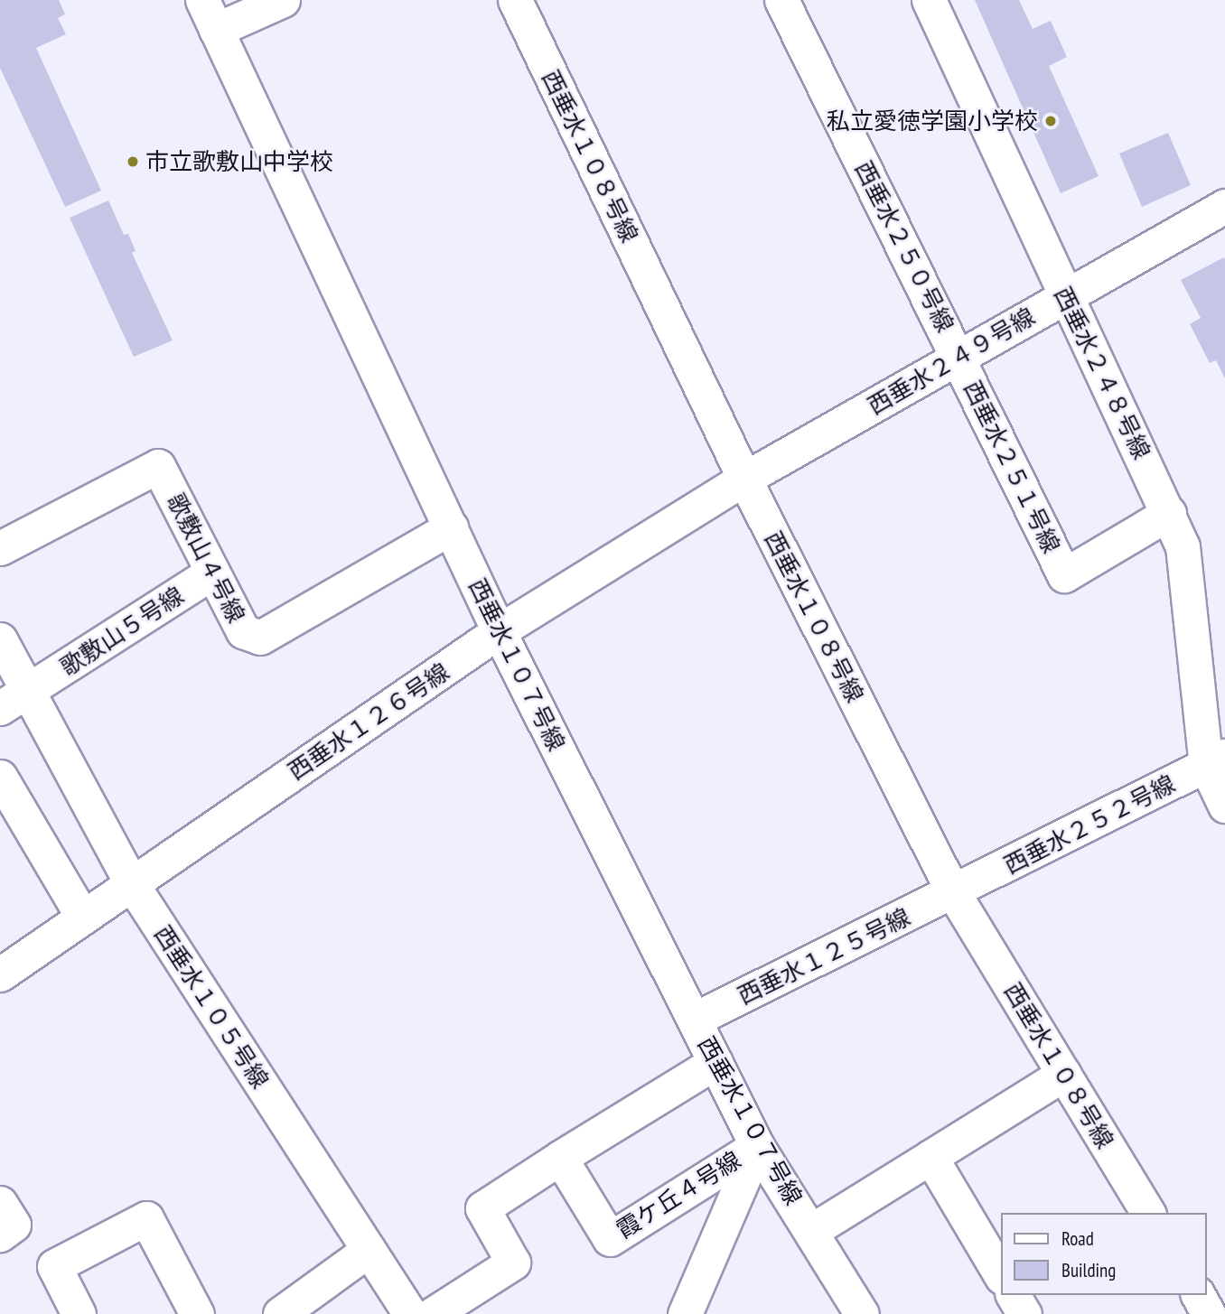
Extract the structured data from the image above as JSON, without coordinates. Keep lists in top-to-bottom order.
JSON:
{
  "streets": {
    "street": [
      "西垂水１０８号線",
      "西垂水２５０号線",
      "西垂水２４９号線",
      "西垂水２４８号線",
      "西垂水２５１号線",
      "歌敷山４号線",
      "歌敷山５号線",
      "西垂水１０７号線",
      "西垂水１２６号線",
      "西垂水２５２号線",
      "西垂水１２５号線",
      "西垂水１０５号線",
      "霞ケ丘４号線"
    ]
  },
  "crossings": [
    ["西垂水１０８号線", "西垂水２４９号線"],
    ["西垂水１０８号線", "西垂水１２６号線"],
    ["西垂水１０８号線", "西垂水２５２号線"],
    ["西垂水１０８号線", "西垂水１２５号線"],
    ["西垂水２５０号線", "西垂水２４９号線"],
    ["西垂水２５０号線", "西垂水２５１号線"],
    ["西垂水２４９号線", "西垂水２４８号線"],
    ["西垂水２４９号線", "西垂水２５１号線"],
    ["西垂水２４９号線", "西垂水１２６号線"],
    ["西垂水２４８号線", "西垂水２５１号線"],
    ["西垂水２４８号線", "西垂水２５２号線"],
    ["歌敷山４号線", "歌敷山５号線"],
    ["歌敷山４号線", "西垂水１０７号線"],
    ["歌敷山５号線", "西垂水１０５号線"],
    ["西垂水１０７号線", "西垂水１２６号線"],
    ["西垂水１０７号線", "西垂水１２５号線"],
    ["西垂水１０７号線", "霞ケ丘４号線"],
    ["西垂水１２６号線", "西垂水１０５号線"],
    ["西垂水２５２号線", "西垂水１２５号線"]
  ],
  "places": ["私立愛徳学園小学校", "市立歌敷山中学校"],
  "legend": ["Road", "Building"]
}
